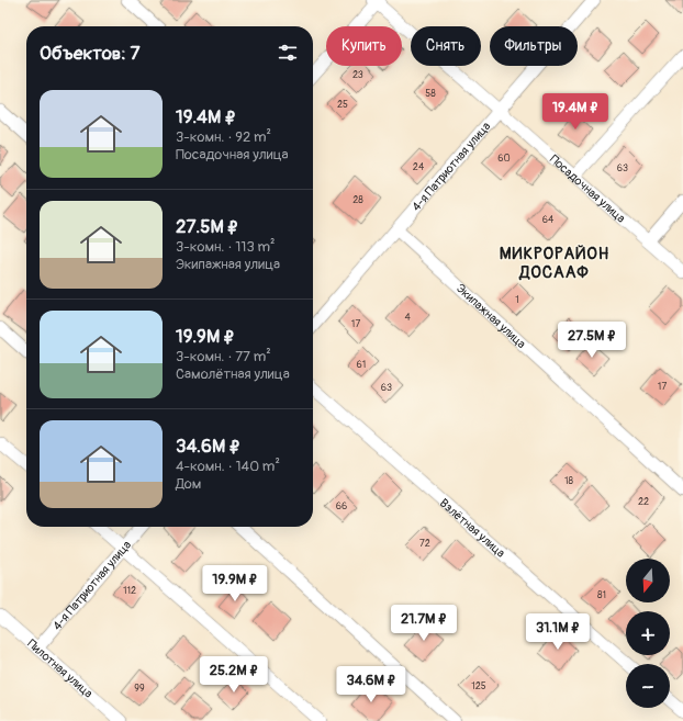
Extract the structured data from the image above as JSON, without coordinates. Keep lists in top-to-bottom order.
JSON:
{
  "streets": {
    "street": [
      "4-я Патриотная улица",
      "Посадочная улица",
      "Экипажная улица",
      "Взлётная улица",
      "Пилотная улица"
    ]
  },
  "crossings": [
    ["4-я Патриотная улица", "Посадочная улица"],
    ["4-я Патриотная улица", "Экипажная улица"],
    ["4-я Патриотная улица", "Пилотная улица"]
  ],
  "districts": ["МИКРОРАЙОН ДОСААФ"],
  "house_numbers": [
    "23",
    "58",
    "25",
    "60",
    "24",
    "63",
    "28",
    "64",
    "1",
    "4",
    "17",
    "61",
    "17",
    "63",
    "18",
    "22",
    "66",
    "72",
    "112",
    "81",
    "125",
    "99"
  ],
  "north": "bottom",
  "page": {
    "chip": ["Купить", "Снять", "Фильтры"],
    "heading": "Объектов: 7",
    "list": [
      {
        "name": "19.4M ₽",
        "note": "3-комн. · 92 m² · Посадочная улица"
      },
      {
        "name": "27.5M ₽",
        "note": "3-комн. · 113 m² · Экипажная улица"
      },
      {
        "name": "19.9M ₽",
        "note": "3-комн. · 77 m² · Самолётная улица"
      },
      {
        "name": "34.6M ₽",
        "note": "4-комн. · 140 m² · Дом"
      }
    ],
    "price": [
      "19.4M ₽",
      "27.5M ₽",
      "19.9M ₽",
      "21.7M ₽",
      "31.1M ₽",
      "25.2M ₽",
      "34.6M ₽"
    ],
    "map_buttons": ["+", "−"]
  }
}
